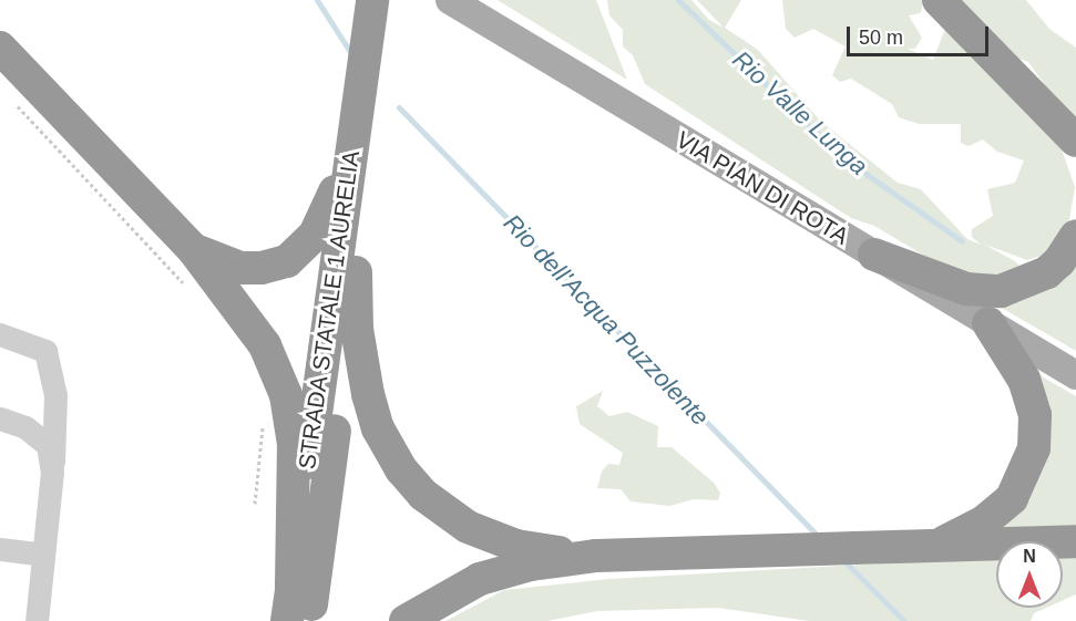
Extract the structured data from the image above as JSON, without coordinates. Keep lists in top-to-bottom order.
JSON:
{
  "streets": {
    "highway": ["STRADA STATALE 1 AURELIA"],
    "main road": ["VIA PIAN DI ROTA"]
  },
  "water": ["Rio Valle Lunga", "Rio dell'Acqua Puzzolente"],
  "scale_bar": "50 m",
  "north": "top"
}
